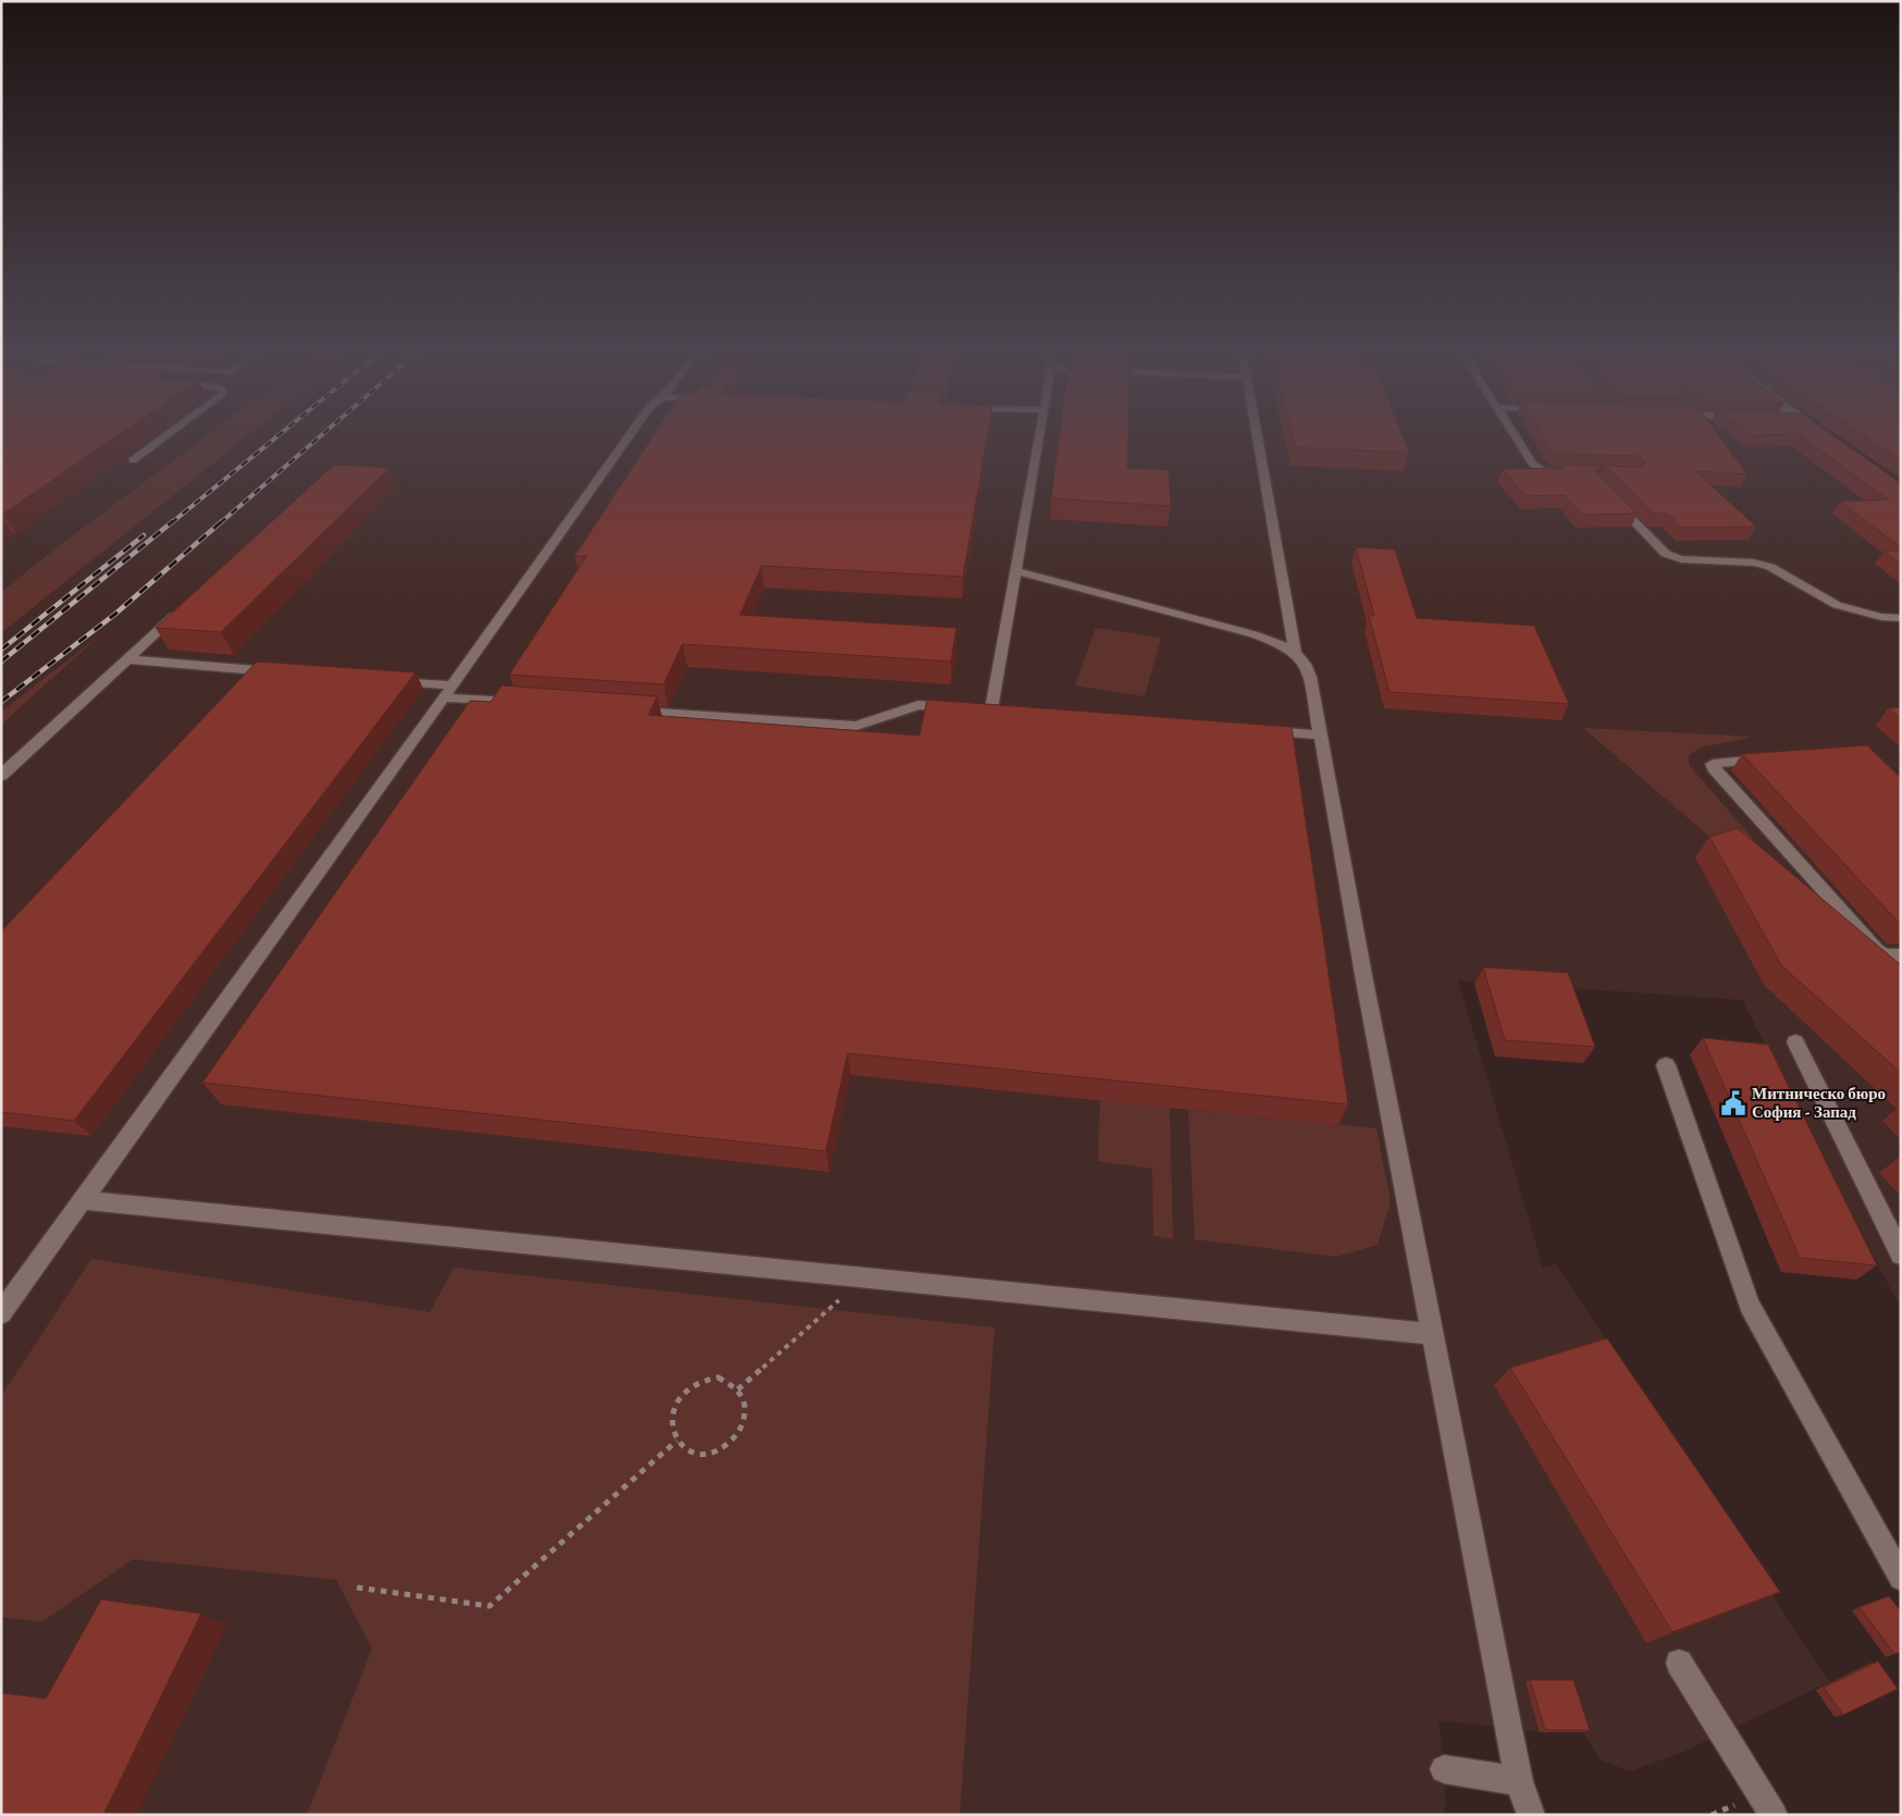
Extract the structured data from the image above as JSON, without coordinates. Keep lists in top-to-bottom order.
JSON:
{
  "places": {
    "public building": ["Митническо бюро София - Запад"]
  }
}
